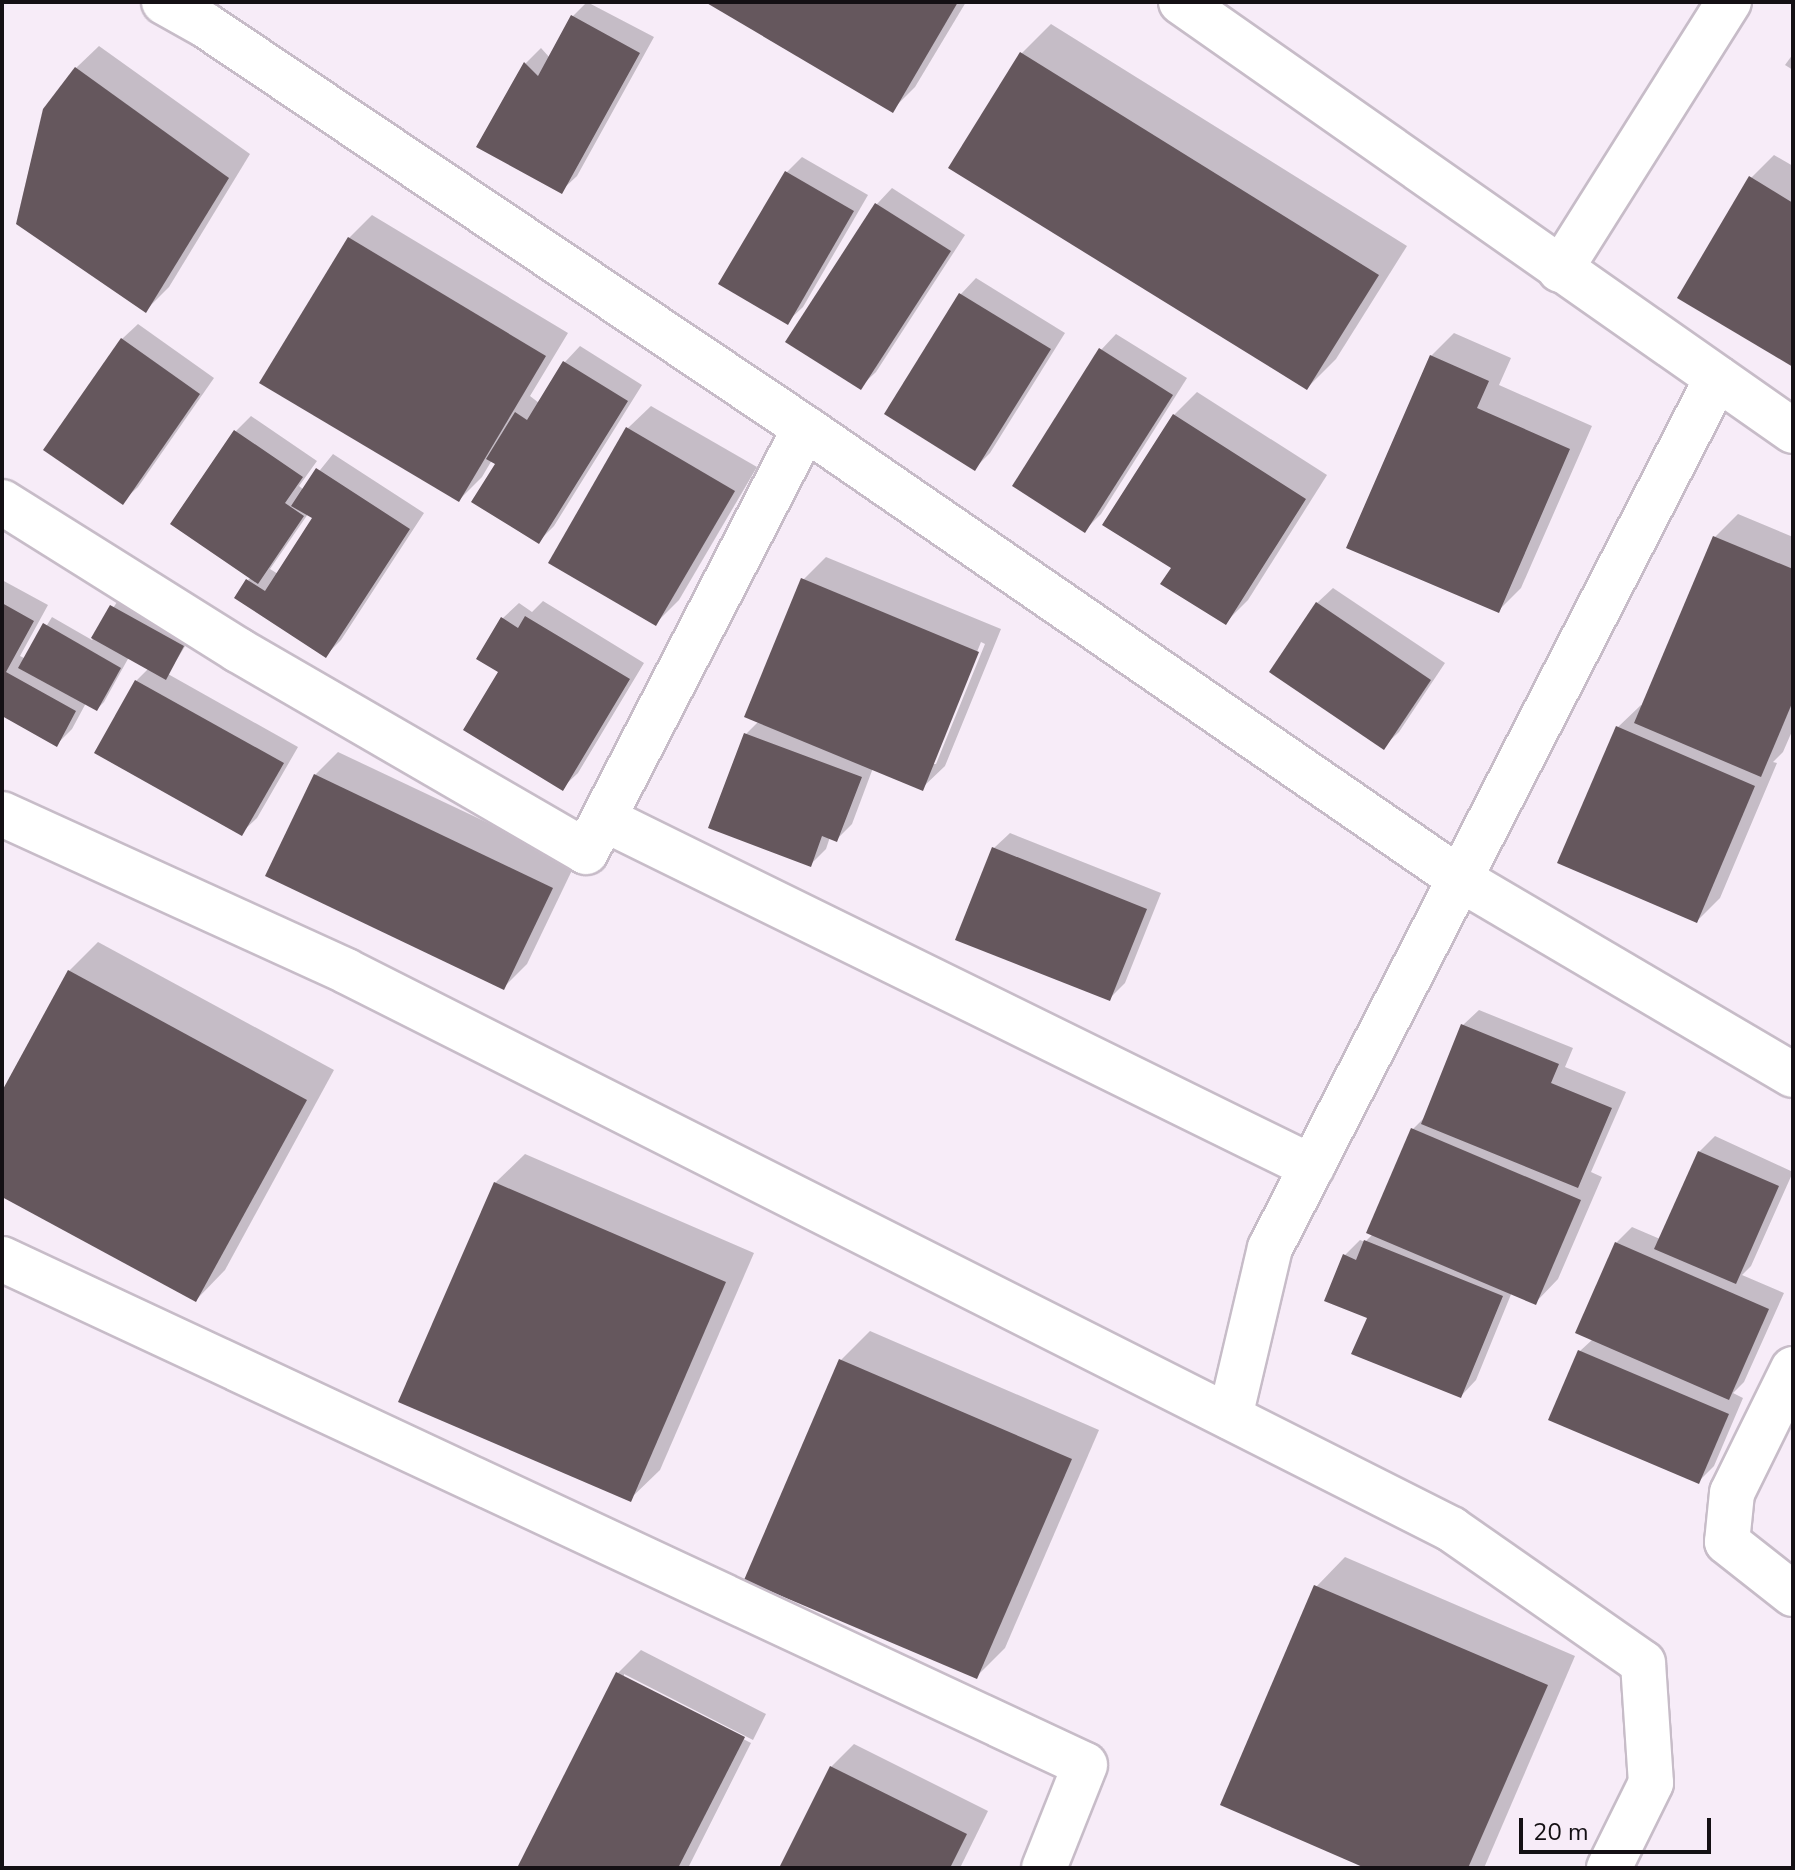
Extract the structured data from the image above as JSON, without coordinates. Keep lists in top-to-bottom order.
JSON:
{
  "scale_bar": "20 m"
}
